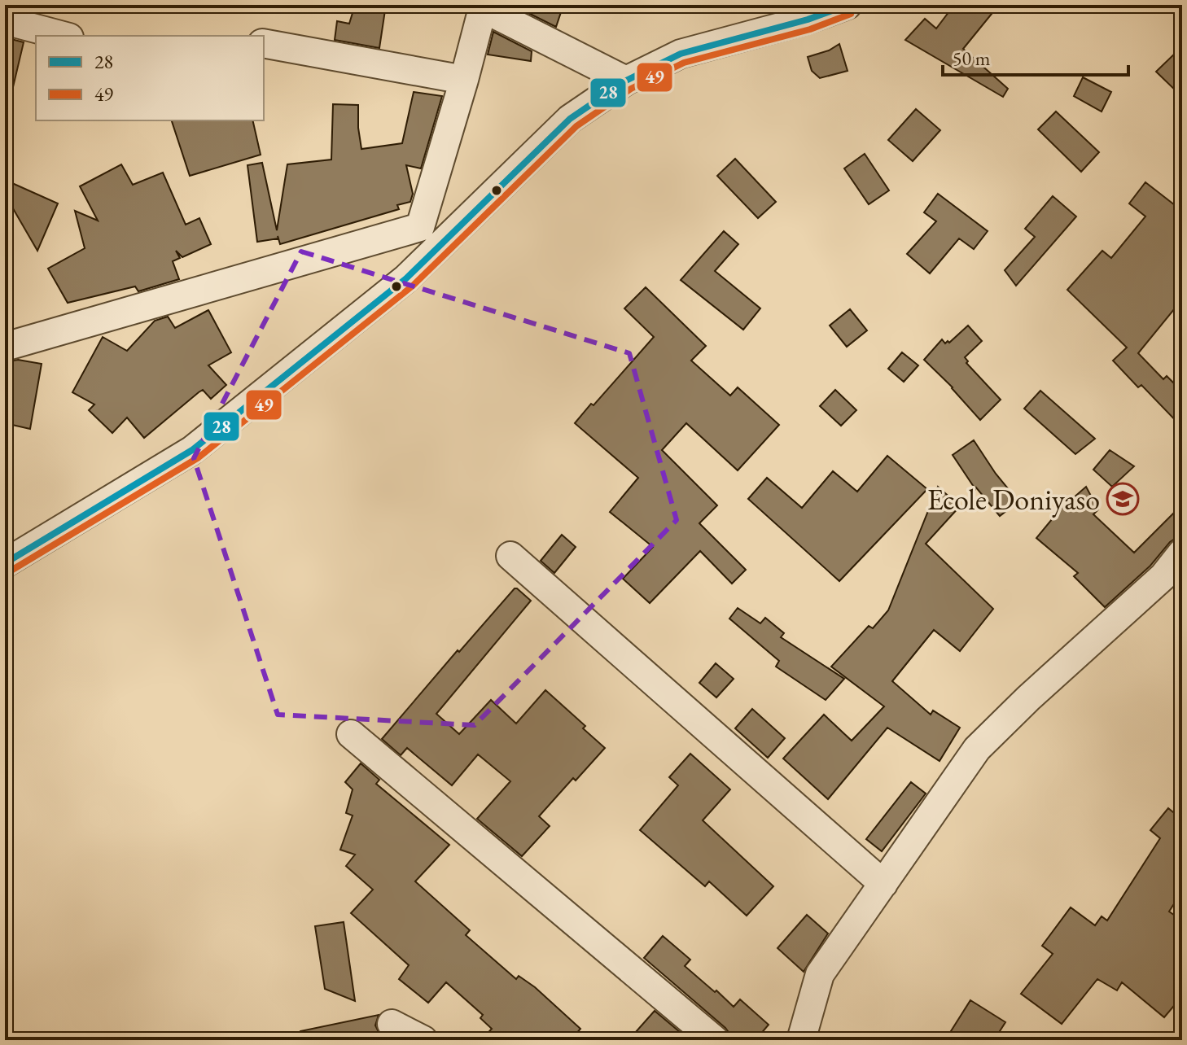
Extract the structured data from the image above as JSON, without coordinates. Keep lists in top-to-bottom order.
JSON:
{
  "places": {
    "school or university": ["Ecole Doniyaso"]
  },
  "lines": ["transit line 28", "transit line 49"],
  "legend": ["28", "49"],
  "scale_bar": "50 m"
}
